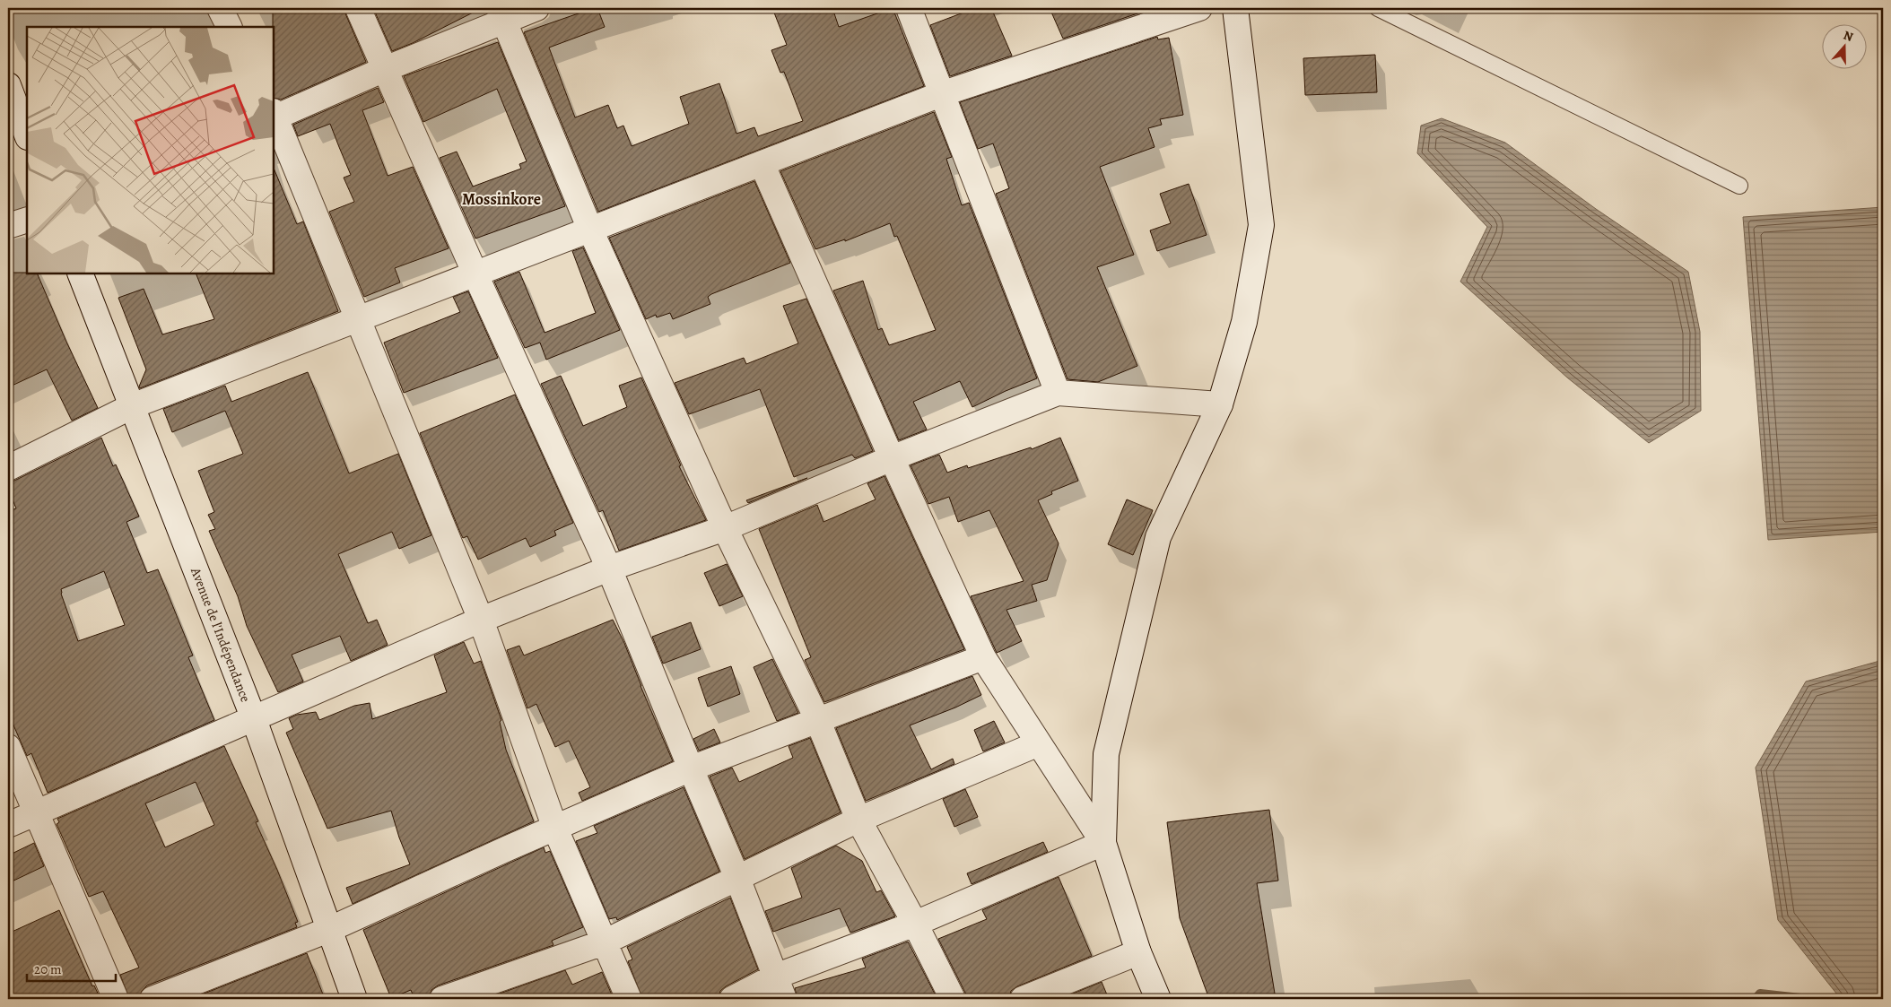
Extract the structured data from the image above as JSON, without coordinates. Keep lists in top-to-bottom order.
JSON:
{
  "streets": {
    "street": ["Avenue de l'Indépendance"]
  },
  "districts": ["Mossinkore"],
  "scale_bar": "20 m",
  "north": "top"
}
